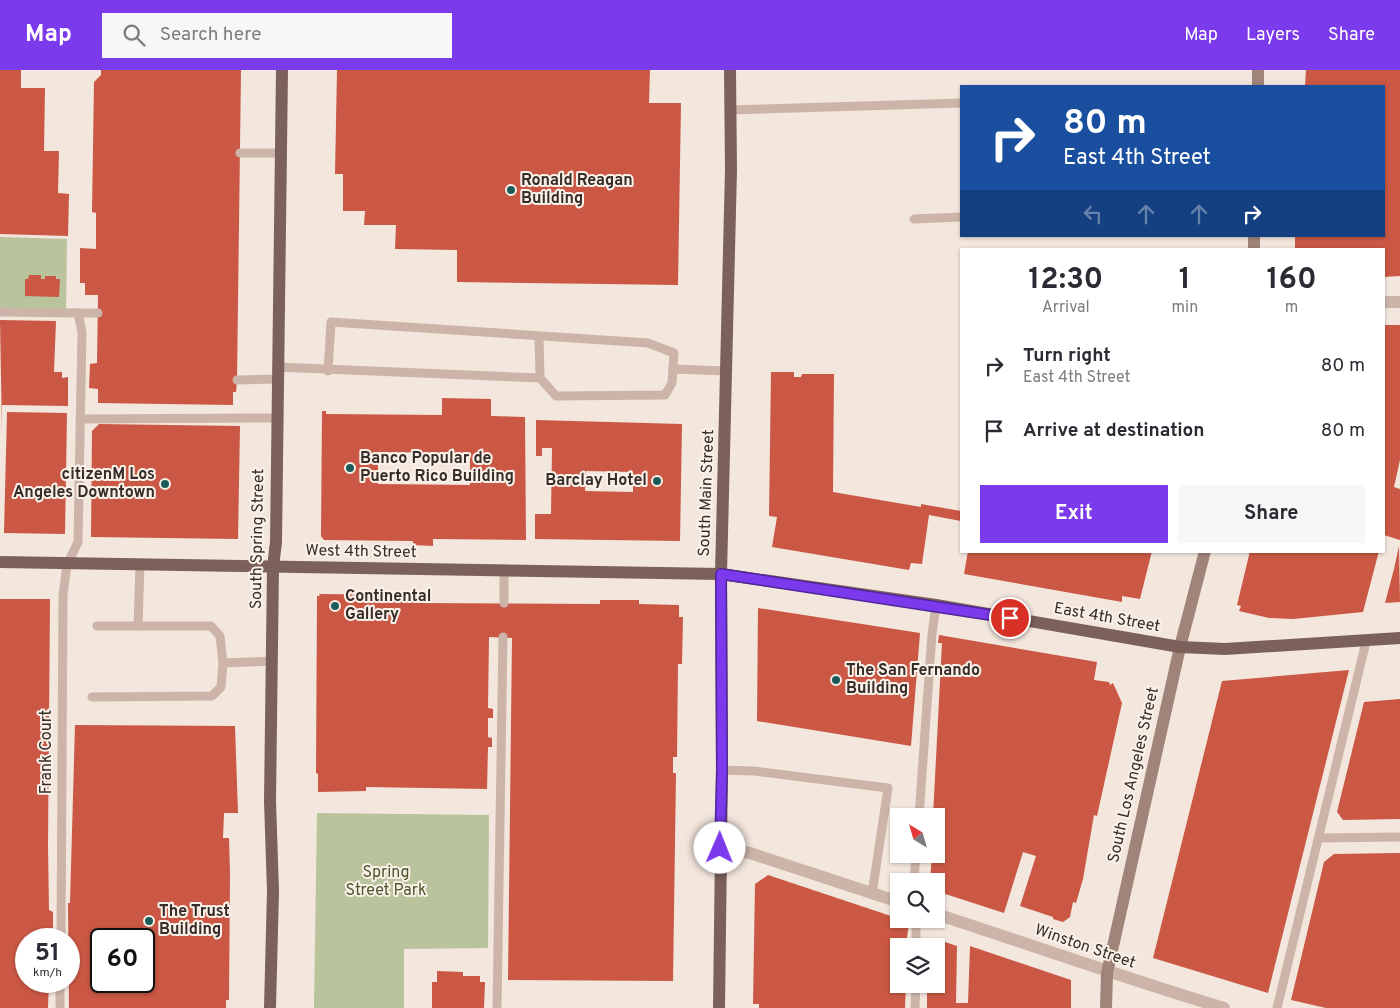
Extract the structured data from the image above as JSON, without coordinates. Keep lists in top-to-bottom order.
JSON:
{
  "streets": {
    "main road": [
      "South Main Street",
      "South Spring Street",
      "West 4th Street",
      "East 4th Street",
      "South Los Angeles Street"
    ],
    "street": ["Winston Street"],
    "lane": ["Frank Court"]
  },
  "crossings": [
    ["South Main Street", "West 4th Street"],
    ["South Main Street", "East 4th Street"],
    ["South Spring Street", "West 4th Street"],
    ["West 4th Street", "East 4th Street"],
    ["West 4th Street", "Frank Court"],
    ["East 4th Street", "South Los Angeles Street"],
    ["South Los Angeles Street", "Winston Street"]
  ],
  "parks": ["Spring Street Park"],
  "places": [
    "Ronald Reagan Building",
    "Banco Popular de Puerto Rico Building",
    "Barclay Hotel",
    "citizenM Los Angeles Downtown",
    "Continental Gallery",
    "The San Fernando Building",
    "The Trust Building"
  ],
  "north": "top left",
  "page": {
    "header": "Map",
    "search": "Search here",
    "nav": ["Map", "Layers", "Share"],
    "turn": ["80 m", "East 4th Street"],
    "eta": [
      "12:30",
      "Arrival",
      "1",
      "min",
      "160",
      "m"
    ],
    "list": [
      {
        "name": "Turn right",
        "note": "East 4th Street",
        "value": "80 m"
      },
      {
        "name": "Arrive at destination",
        "value": "80 m"
      }
    ],
    "buttons": ["Exit", "Share"],
    "speed": "51 km/h",
    "limit": "60"
  }
}
